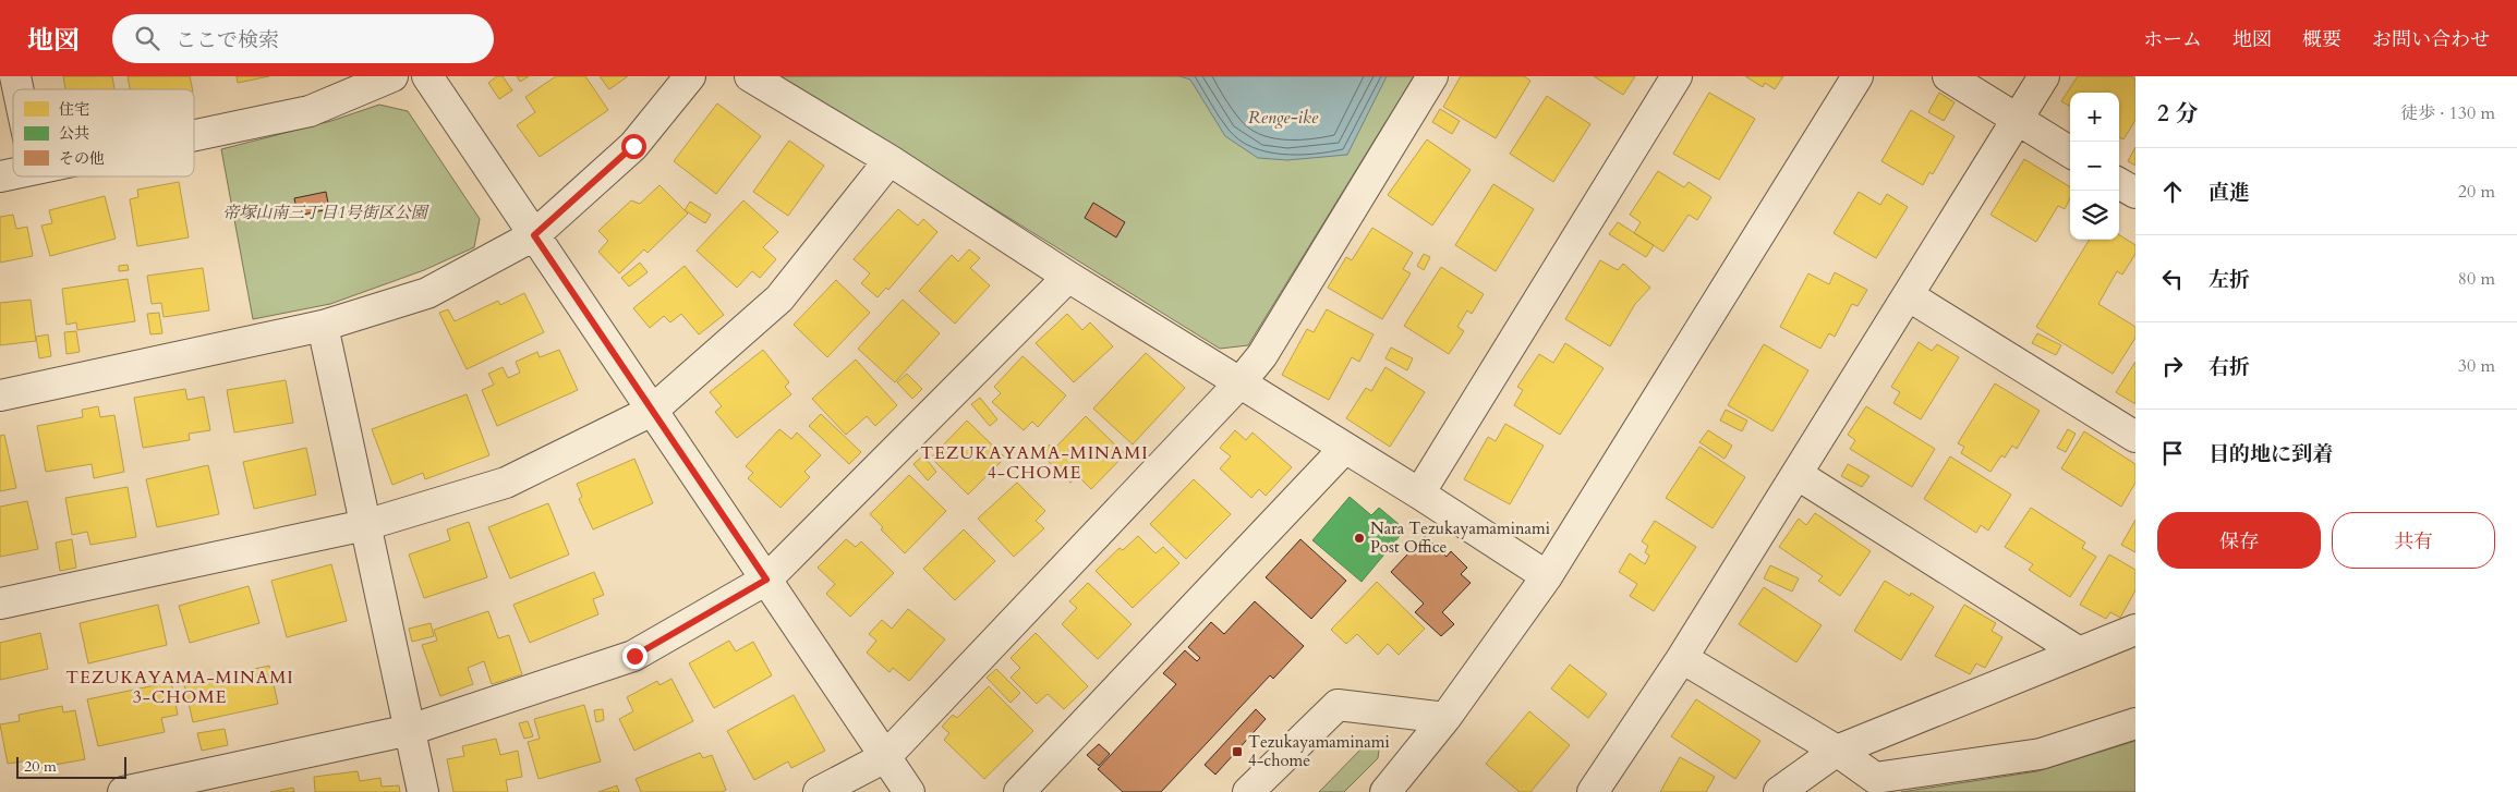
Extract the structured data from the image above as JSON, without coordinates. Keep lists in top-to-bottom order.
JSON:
{
  "districts": ["TEZUKAYAMA-MINAMI 4-CHOME", "TEZUKAYAMA-MINAMI 3-CHOME"],
  "water": ["Renge-ike"],
  "parks": ["帝塚山南三丁目1号街区公園"],
  "places": {
    "other": ["Nara Tezukayamaminami Post Office"],
    "transit": ["Tezukayamaminami 4-chome"]
  },
  "legend": ["住宅", "公共", "その他"],
  "scale_bar": "20 m",
  "page": {
    "header": "地図",
    "search": "ここで検索",
    "nav": [
      "ホーム",
      "地図",
      "概要",
      "お問い合わせ"
    ],
    "heading": ["2 分", "徒歩 · 130 m"],
    "map_buttons": ["+", "−"],
    "list": [
      ["直進", "20 m"],
      ["左折", "80 m"],
      ["右折", "30 m"],
      "目的地に到着"
    ],
    "buttons": ["保存", "共有"],
    "scale": "20 m"
  }
}
